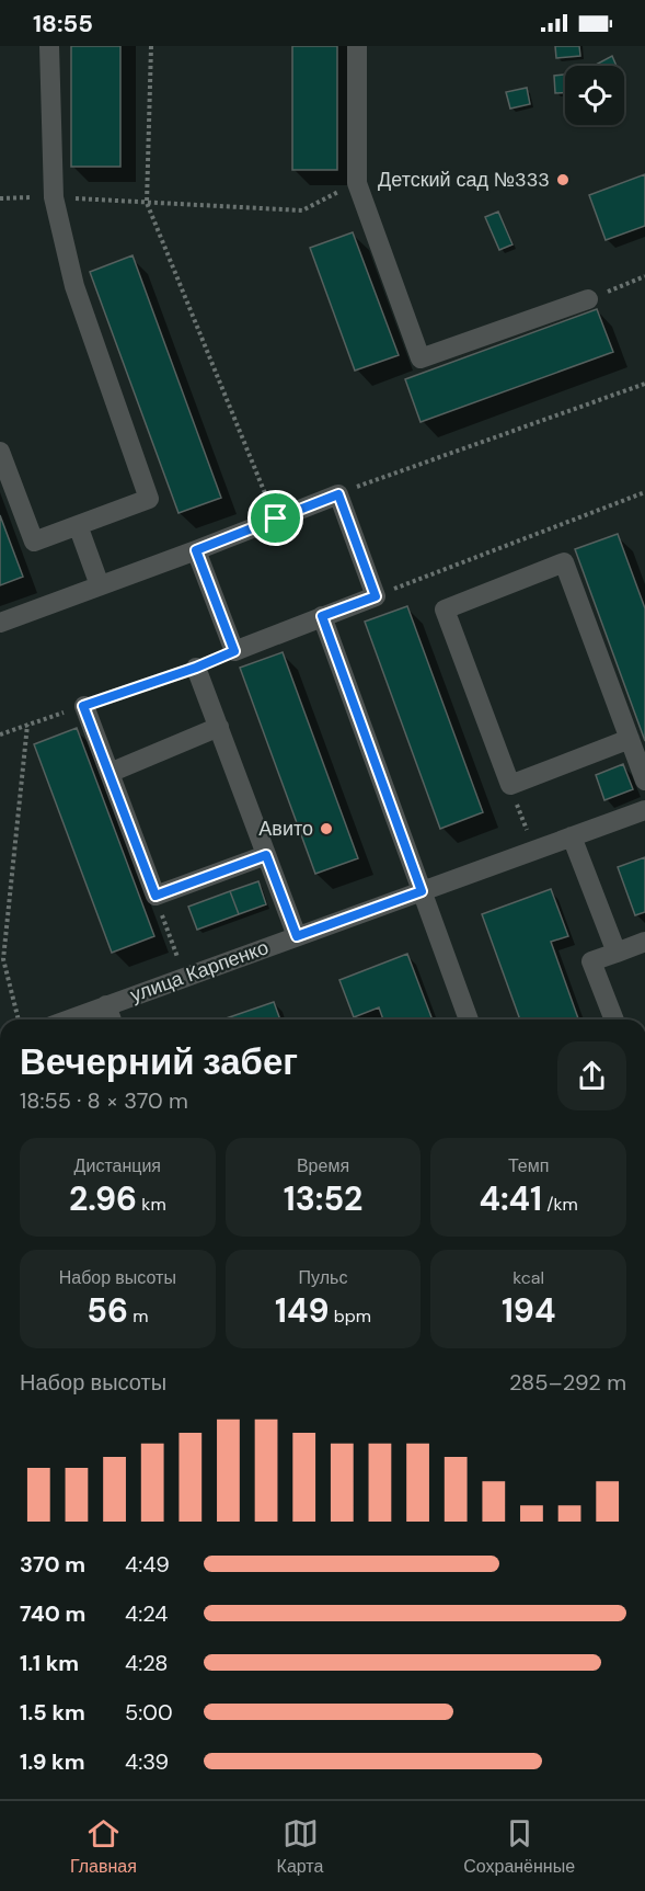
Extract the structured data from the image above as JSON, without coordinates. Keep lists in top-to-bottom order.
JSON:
{
  "streets": {
    "street": ["улица Карпенко"]
  },
  "places": ["Детский сад №333", "Авито"],
  "page": {
    "status": "18:55",
    "heading": ["Вечерний забег", "18:55 · 8 × 370 m"],
    "stats": [
      ["Дистанция", "2.96 km"],
      ["Время", "13:52"],
      ["Темп", "4:41 /km"],
      ["Набор высоты", "56 m"],
      ["Пульс", "149 bpm"],
      ["kcal", "194"]
    ],
    "chart": ["Набор высоты", "285–292 m"],
    "list": [
      {
        "name": "370 m",
        "note": "4:49"
      },
      {
        "name": "740 m",
        "note": "4:24"
      },
      {
        "name": "1.1 km",
        "note": "4:28"
      },
      {
        "name": "1.5 km",
        "note": "5:00"
      },
      {
        "name": "1.9 km",
        "note": "4:39"
      }
    ],
    "tabs": ["Главная", "Карта", "Сохранённые"]
  }
}
